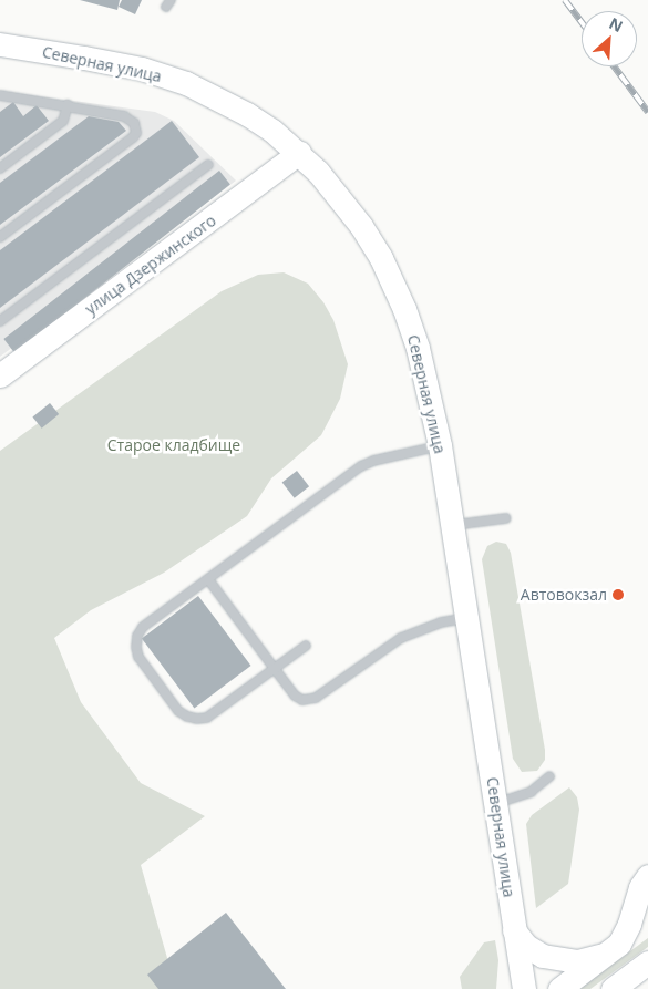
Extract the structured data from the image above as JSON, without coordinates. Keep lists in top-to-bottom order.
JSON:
{
  "streets": {
    "main road": ["Северная улица", "улица Дзержинского"]
  },
  "crossings": [
    ["Северная улица", "улица Дзержинского"]
  ],
  "parks": ["Старое кладбище"],
  "places": ["Автовокзал"],
  "north": "top right"
}
